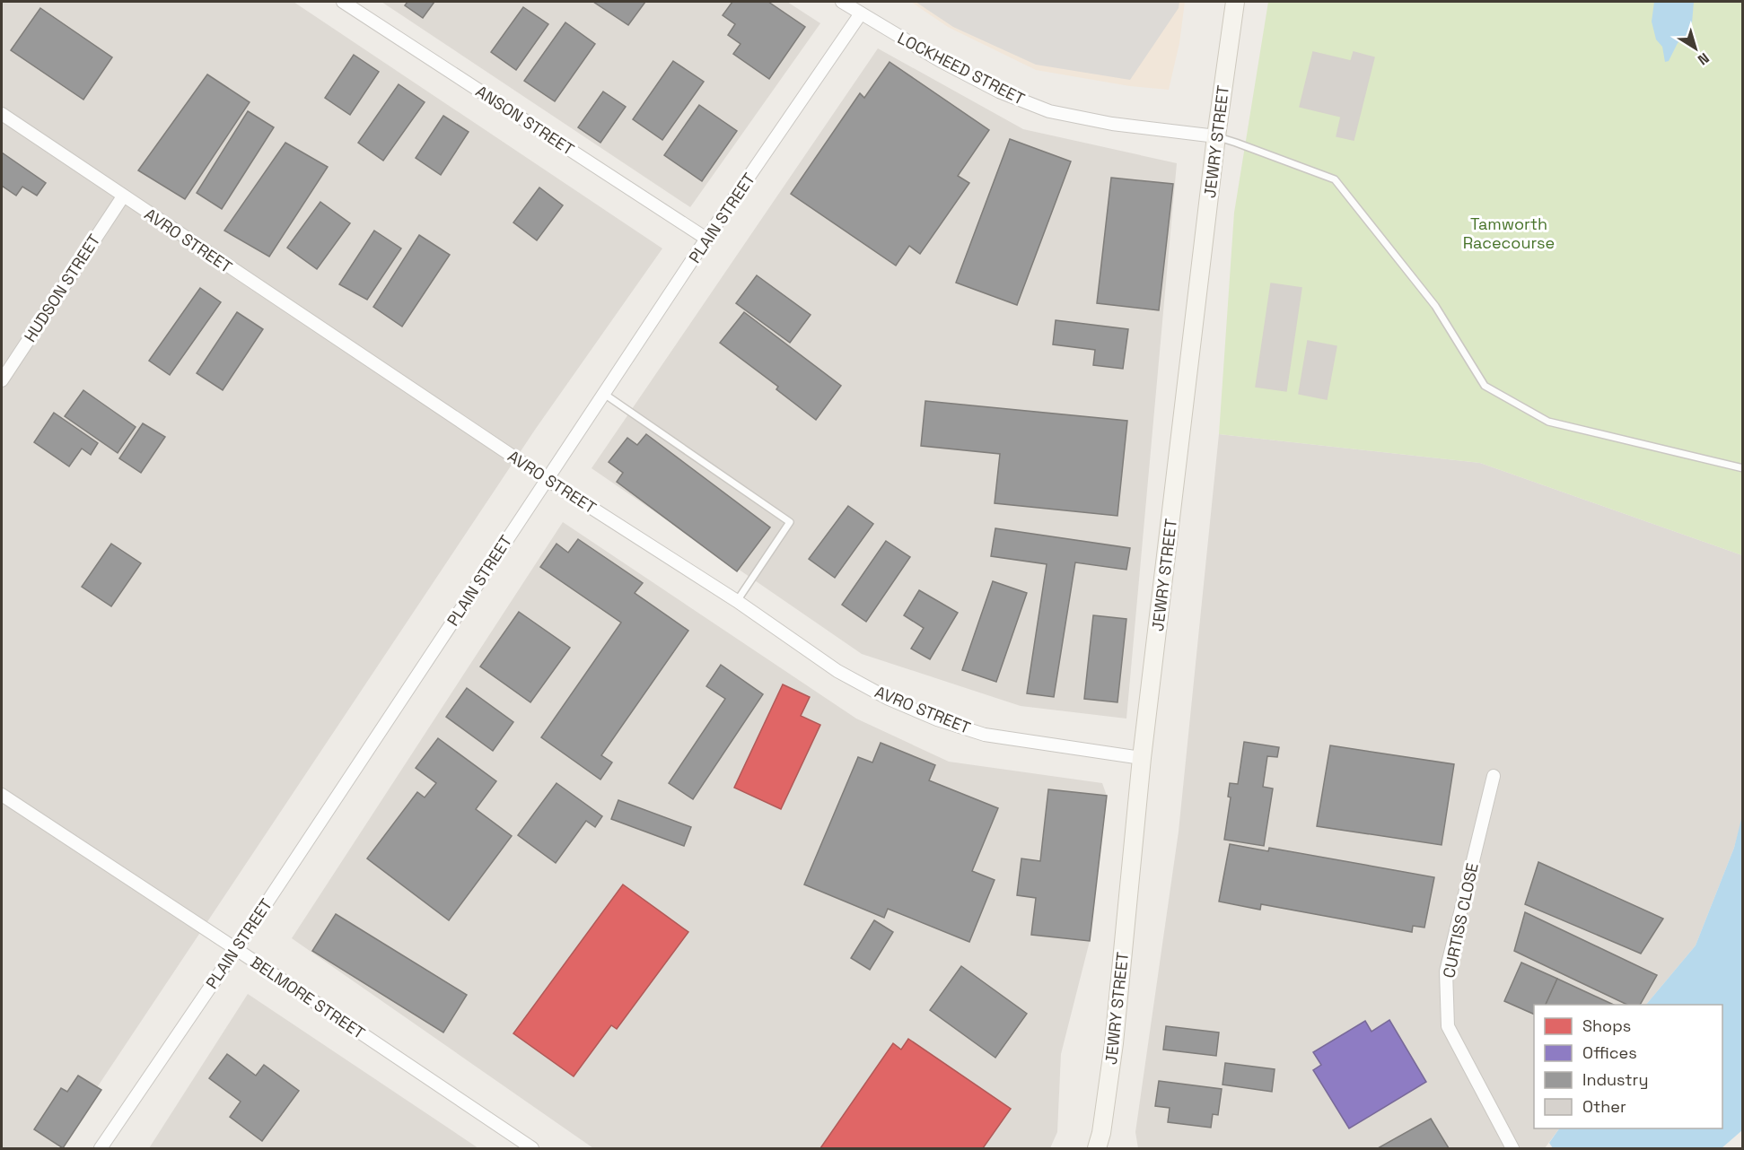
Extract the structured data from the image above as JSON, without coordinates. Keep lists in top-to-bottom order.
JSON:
{
  "streets": {
    "main road": ["JEWRY STREET"],
    "street": [
      "LOCKHEED STREET",
      "ANSON STREET",
      "PLAIN STREET",
      "AVRO STREET",
      "HUDSON STREET",
      "CURTISS CLOSE",
      "BELMORE STREET"
    ]
  },
  "crossings": [
    ["LOCKHEED STREET", "JEWRY STREET"],
    ["LOCKHEED STREET", "PLAIN STREET"],
    ["ANSON STREET", "PLAIN STREET"],
    ["JEWRY STREET", "AVRO STREET"],
    ["PLAIN STREET", "AVRO STREET"],
    ["PLAIN STREET", "BELMORE STREET"],
    ["AVRO STREET", "HUDSON STREET"]
  ],
  "parks": ["Tamworth Racecourse"],
  "legend": [
    "Shops",
    "Offices",
    "Industry",
    "Other"
  ],
  "north": "bottom right"
}
